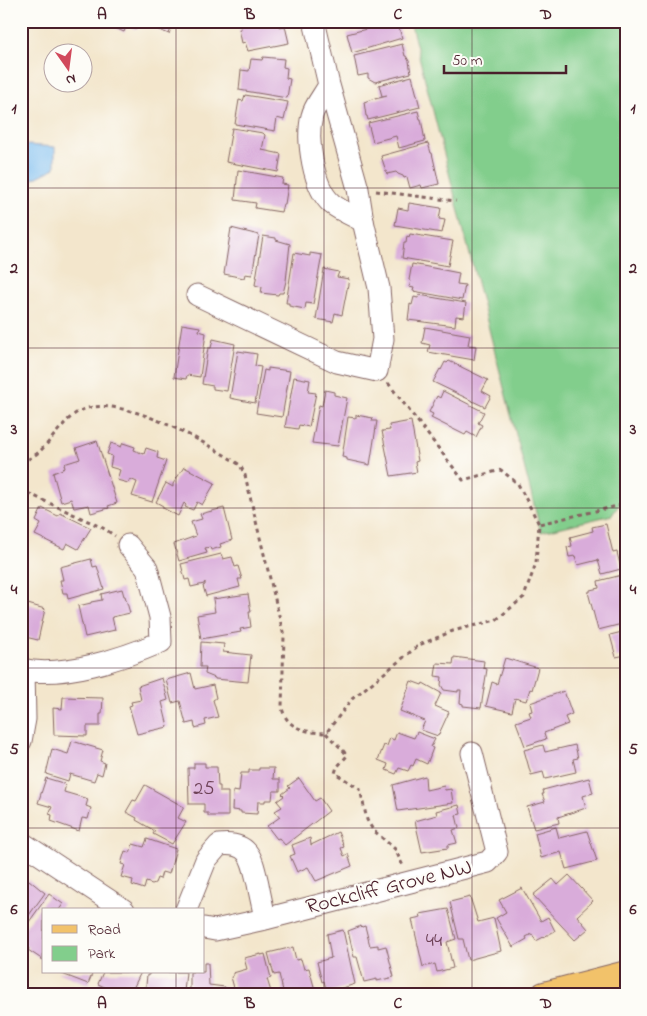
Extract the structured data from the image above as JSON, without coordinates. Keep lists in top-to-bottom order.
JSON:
{
  "streets": {
    "street": ["Rockcliff Grove NW"]
  },
  "house_numbers": ["25", "44"],
  "legend": ["Road", "Park"],
  "scale_bar": "50 m",
  "north": "bottom",
  "grid": {
    "columns": [
      "A",
      "B",
      "C",
      "D"
    ],
    "rows": [
      "1",
      "2",
      "3",
      "4",
      "5",
      "6"
    ]
  }
}
